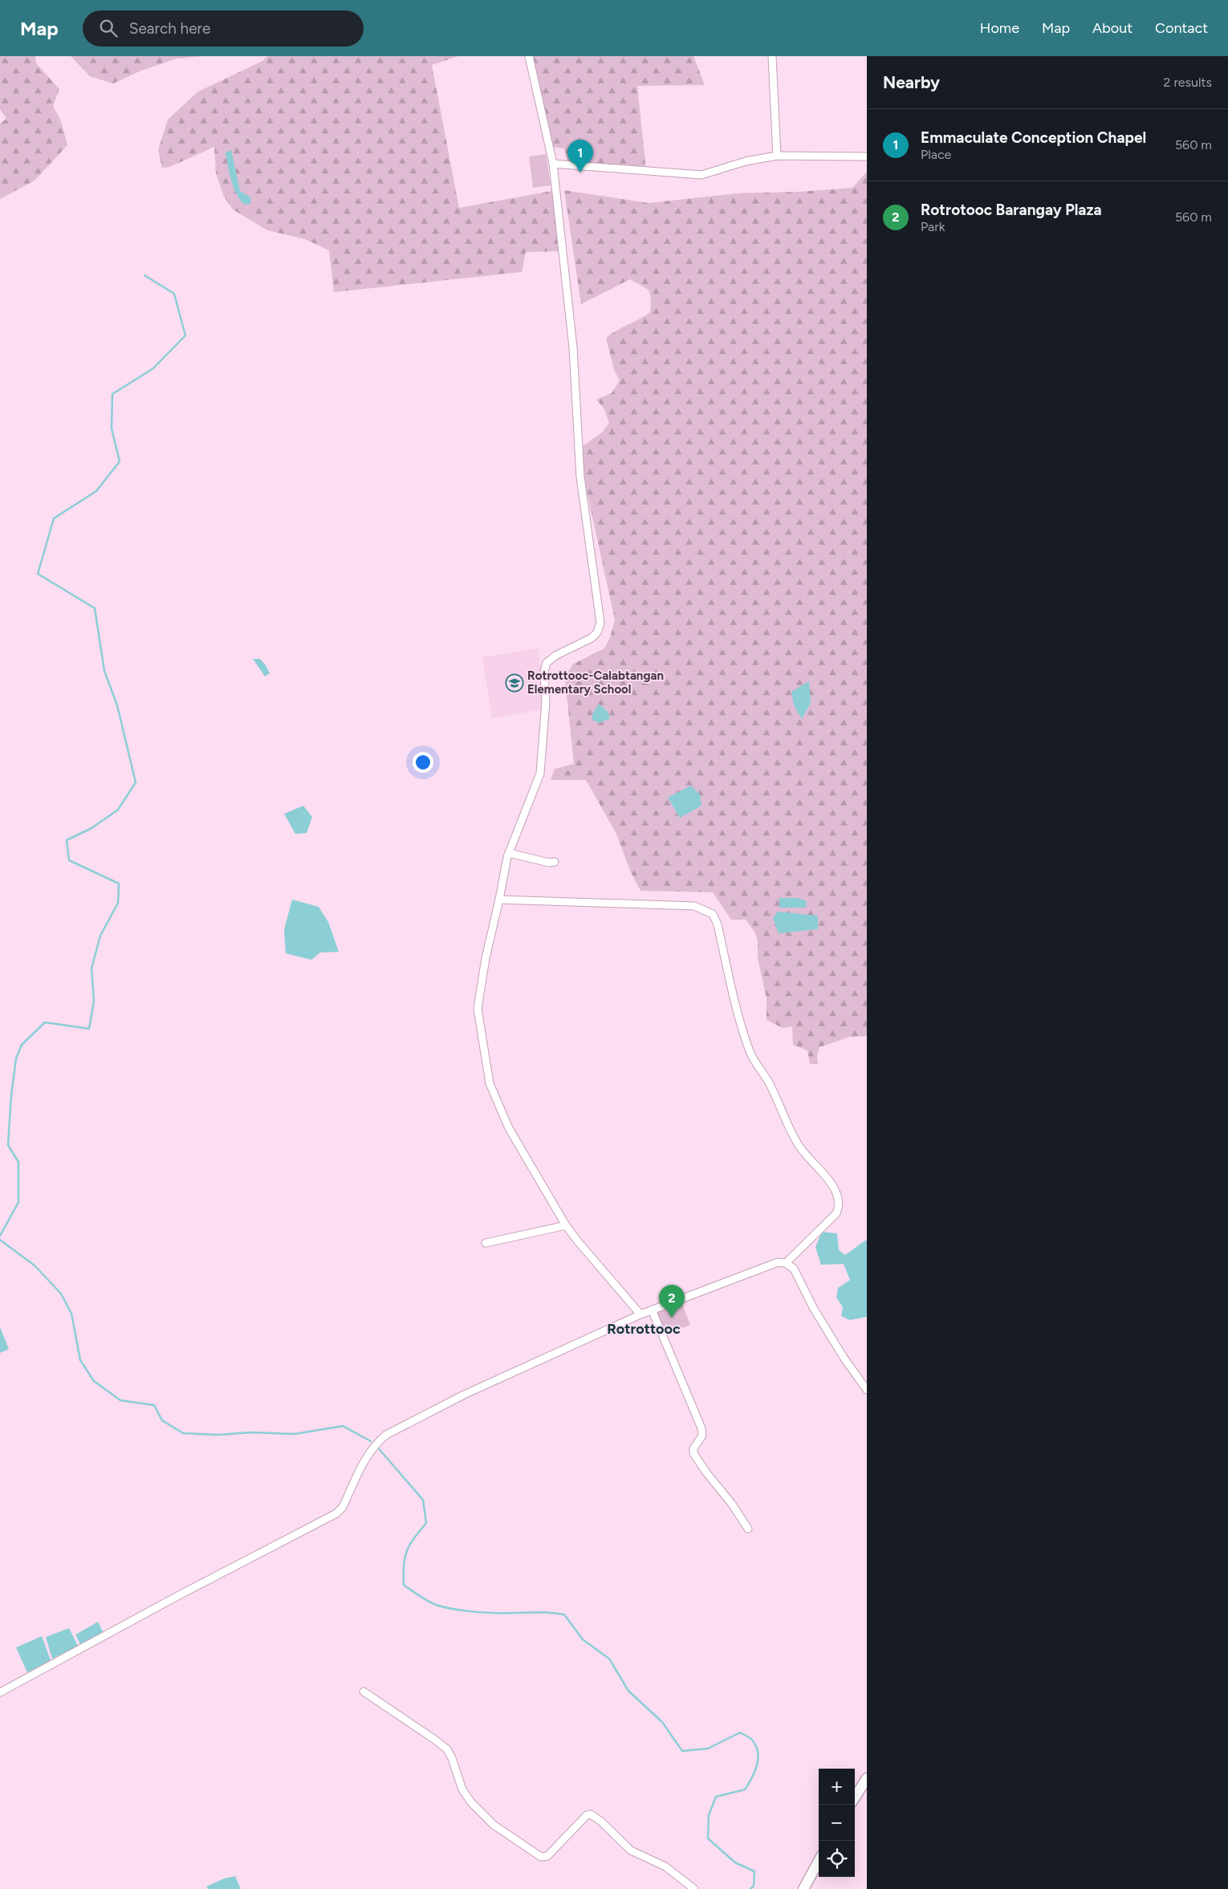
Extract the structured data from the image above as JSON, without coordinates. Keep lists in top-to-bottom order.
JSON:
{
  "districts": ["Rotrottooc"],
  "places": {
    "school or university": ["Rotrottooc-Calabtangan Elementary School"]
  },
  "page": {
    "header": "Map",
    "search": "Search here",
    "nav": [
      "Home",
      "Map",
      "About",
      "Contact"
    ],
    "heading": ["Nearby", "2 results"],
    "list": [
      {
        "mark": "1",
        "name": "Emmaculate Conception Chapel",
        "note": "Place",
        "value": "560 m"
      },
      {
        "mark": "2",
        "name": "Rotrotooc Barangay Plaza",
        "note": "Park",
        "value": "560 m"
      }
    ],
    "pins": ["1", "2"],
    "map_buttons": ["+", "−"]
  }
}
